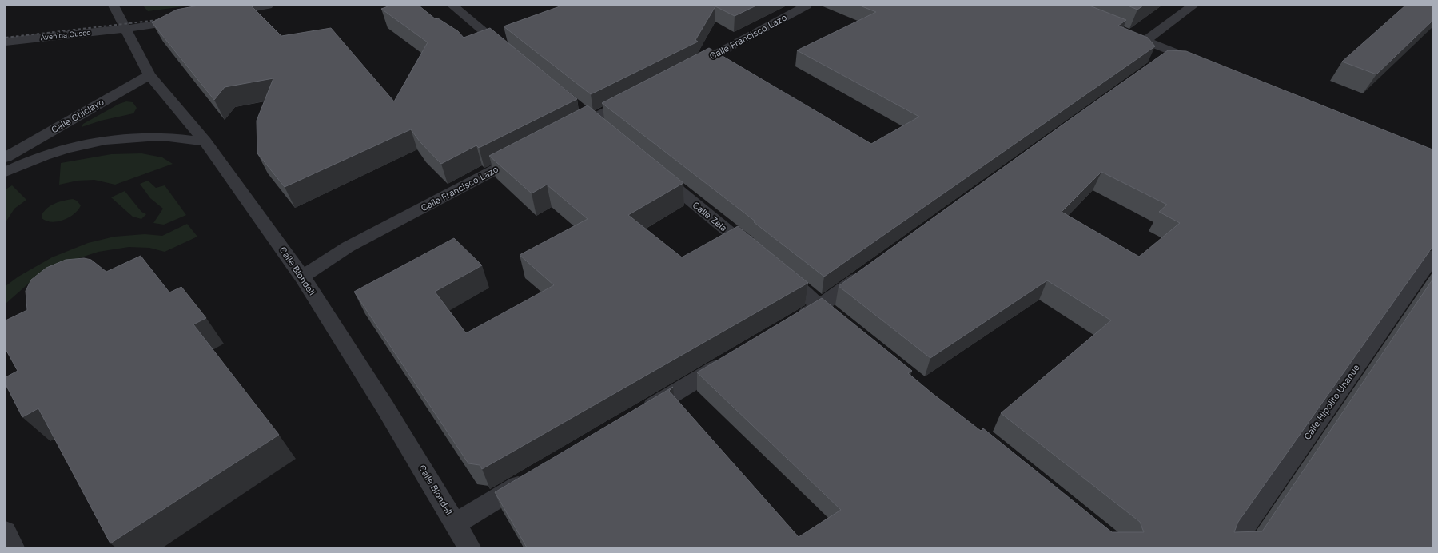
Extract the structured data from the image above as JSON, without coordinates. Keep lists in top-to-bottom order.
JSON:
{
  "streets": {
    "street": [
      "Avenida Cusco",
      "Calle Francisco Lazo",
      "Calle Chiclayo",
      "Calle Zela",
      "Calle Blondell",
      "Calle Hipolito Unanue"
    ]
  },
  "crossings": [
    ["Avenida Cusco", "Calle Blondell"],
    ["Calle Francisco Lazo", "Calle Blondell"],
    ["Calle Chiclayo", "Calle Blondell"]
  ]
}
